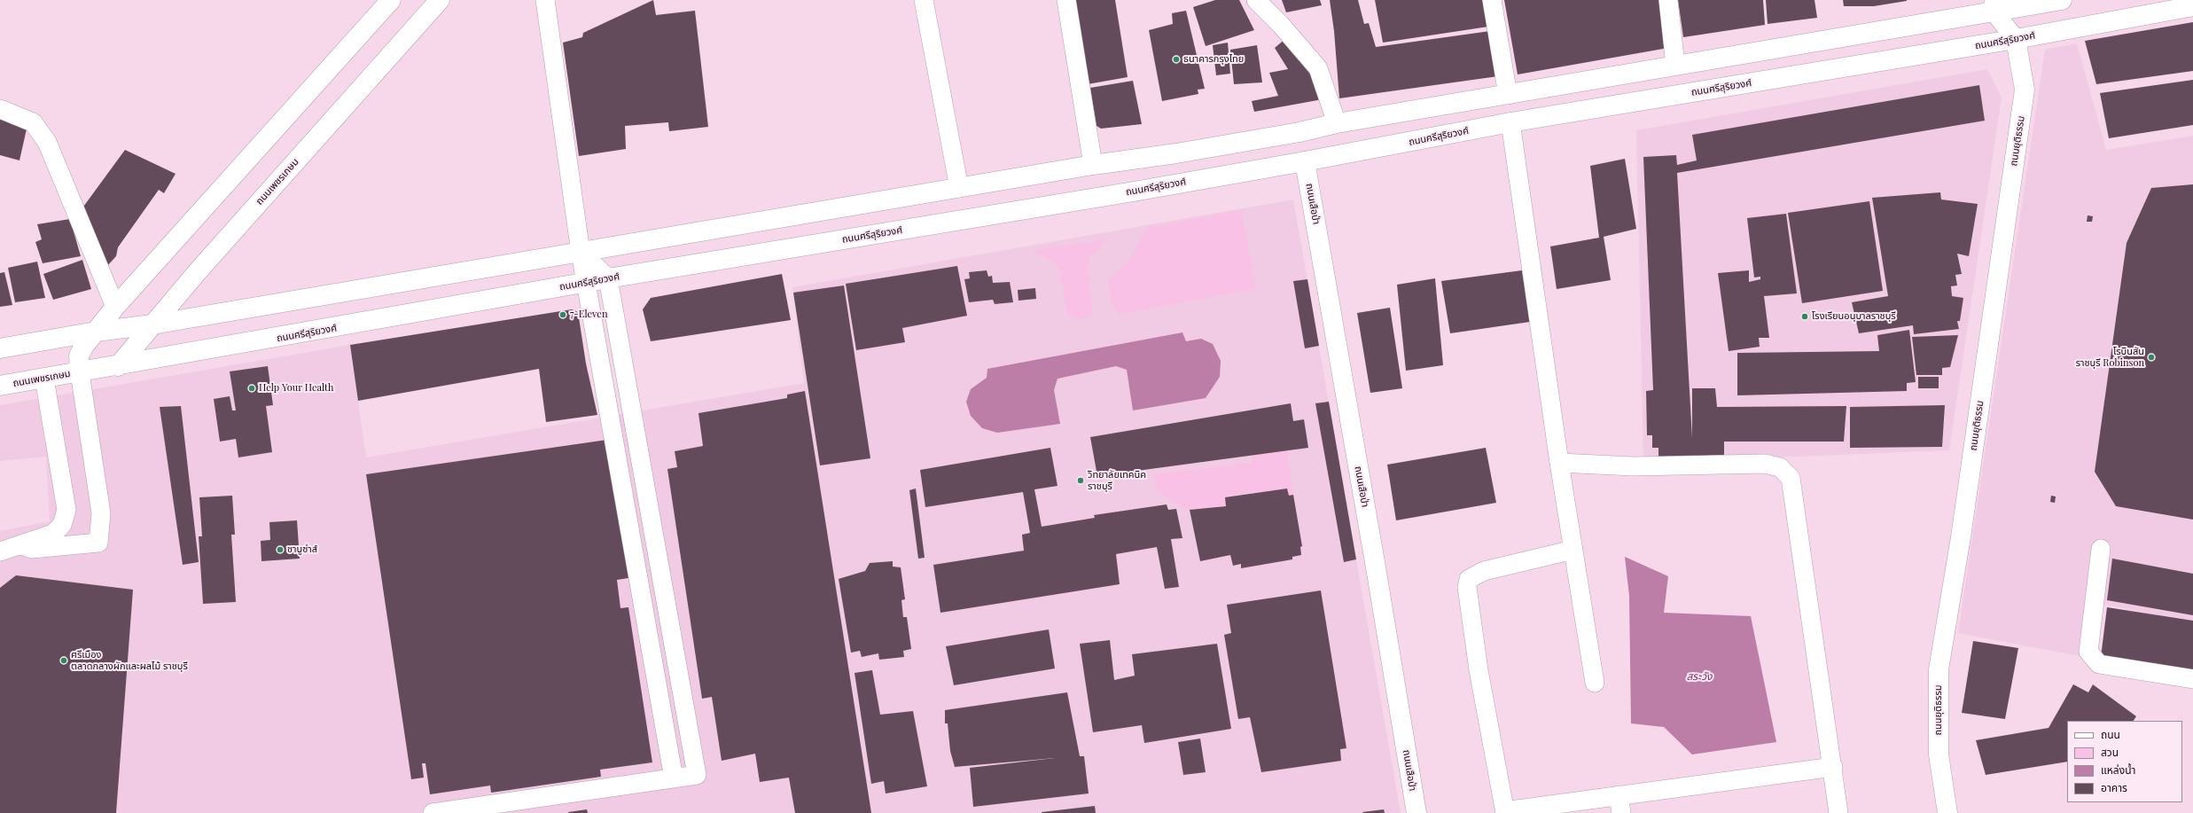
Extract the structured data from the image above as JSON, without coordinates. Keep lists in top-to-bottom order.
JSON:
{
  "streets": {
    "main road": [
      "ถนนศรีสุริยวงศ์",
      "ถนนยุติธรรม",
      "ถนนเพชรเกษม",
      "ถนนเสือป่า"
    ]
  },
  "crossings": [
    ["ถนนศรีสุริยวงศ์", "ถนนยุติธรรม"],
    ["ถนนศรีสุริยวงศ์", "ถนนเพชรเกษม"],
    ["ถนนศรีสุริยวงศ์", "ถนนเสือป่า"]
  ],
  "water": ["สระวัง"],
  "places": [
    "ธนาคารกรุงไทย",
    "7-Eleven",
    "โรงเรียนอนุบาลราชบุรี",
    "โรบินสัน ราชบุรี Robinson",
    "Help Your Health",
    "วิทยาลัยเทคนิค ราชบุรี",
    "ชาบูซ่าส์",
    "ศรีเมือง ตลาดกลางผักและผลไม้ ราชบุรี"
  ],
  "legend": [
    "ถนน",
    "สวน",
    "แหล่งน้ำ",
    "อาคาร"
  ]
}
